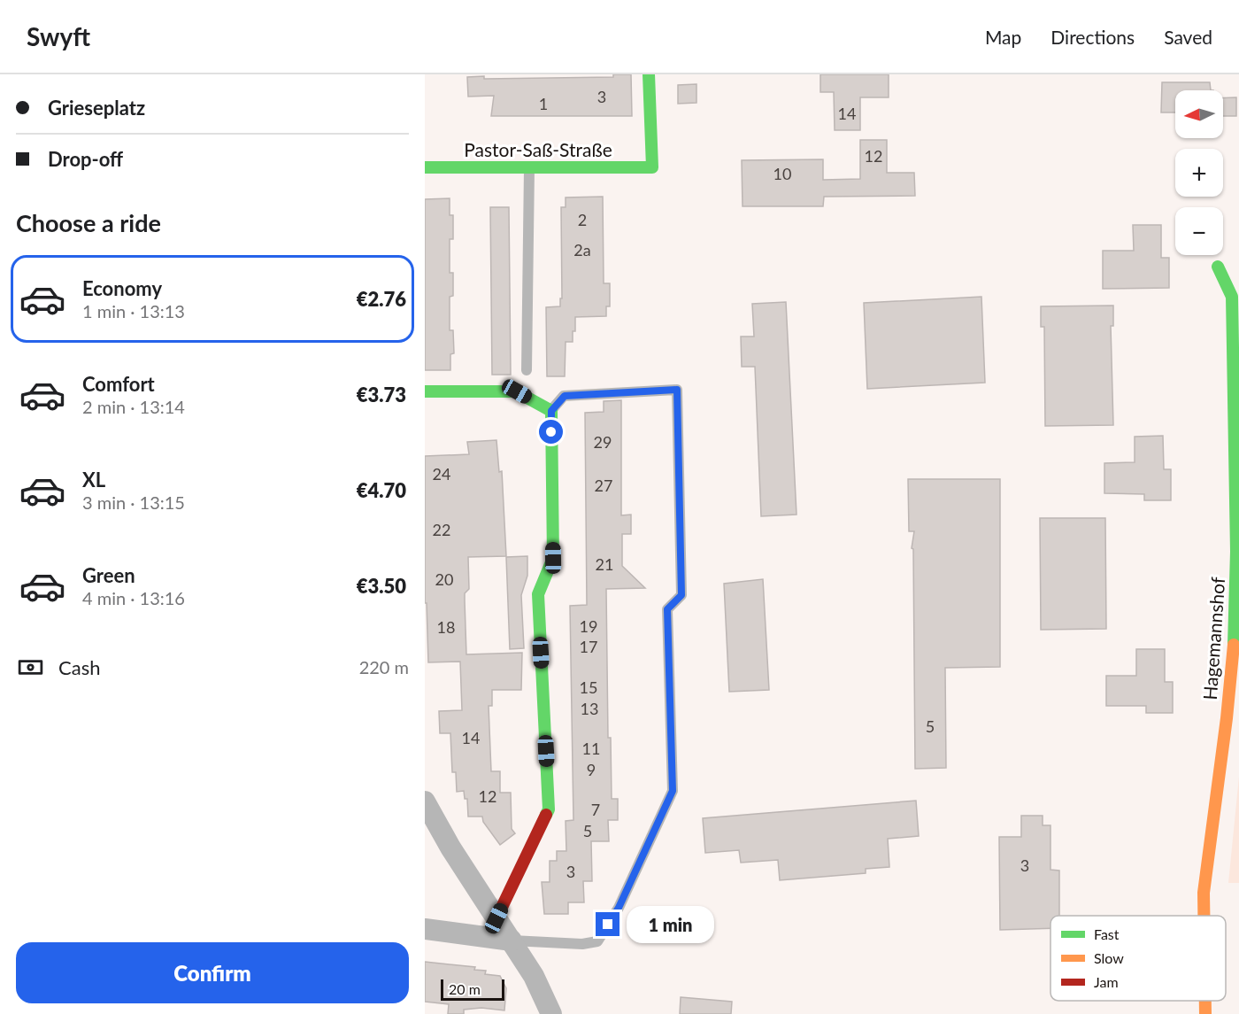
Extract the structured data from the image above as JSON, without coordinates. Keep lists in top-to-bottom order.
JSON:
{
  "streets": {
    "street": ["Pastor-Saß-Straße", "Hagemannshof"]
  },
  "house_numbers": [
    "3",
    "1",
    "14",
    "12",
    "10",
    "2",
    "2a",
    "29",
    "24",
    "27",
    "22",
    "21",
    "20",
    "19",
    "18",
    "17",
    "15",
    "13",
    "5",
    "14",
    "11",
    "9",
    "12",
    "7",
    "5",
    "3",
    "3"
  ],
  "legend": ["Fast", "Slow", "Jam"],
  "scale_bar": "20 m",
  "north": "left",
  "page": {
    "header": "Swyft",
    "nav": ["Map", "Directions", "Saved"],
    "banner": ["Grieseplatz", "Drop-off"],
    "map_buttons": ["+", "−"],
    "heading": "Choose a ride",
    "list": [
      {
        "name": "Economy",
        "note": "1 min · 13:13",
        "value": "€2.76"
      },
      {
        "name": "Comfort",
        "note": "2 min · 13:14",
        "value": "€3.73"
      },
      {
        "name": "XL",
        "note": "3 min · 13:15",
        "value": "€4.70"
      },
      {
        "name": "Green",
        "note": "4 min · 13:16",
        "value": "€3.50"
      }
    ],
    "pay": ["Cash", "220 m"],
    "bubble": "1 min",
    "buttons": "Confirm",
    "scale": "20 m"
  }
}
